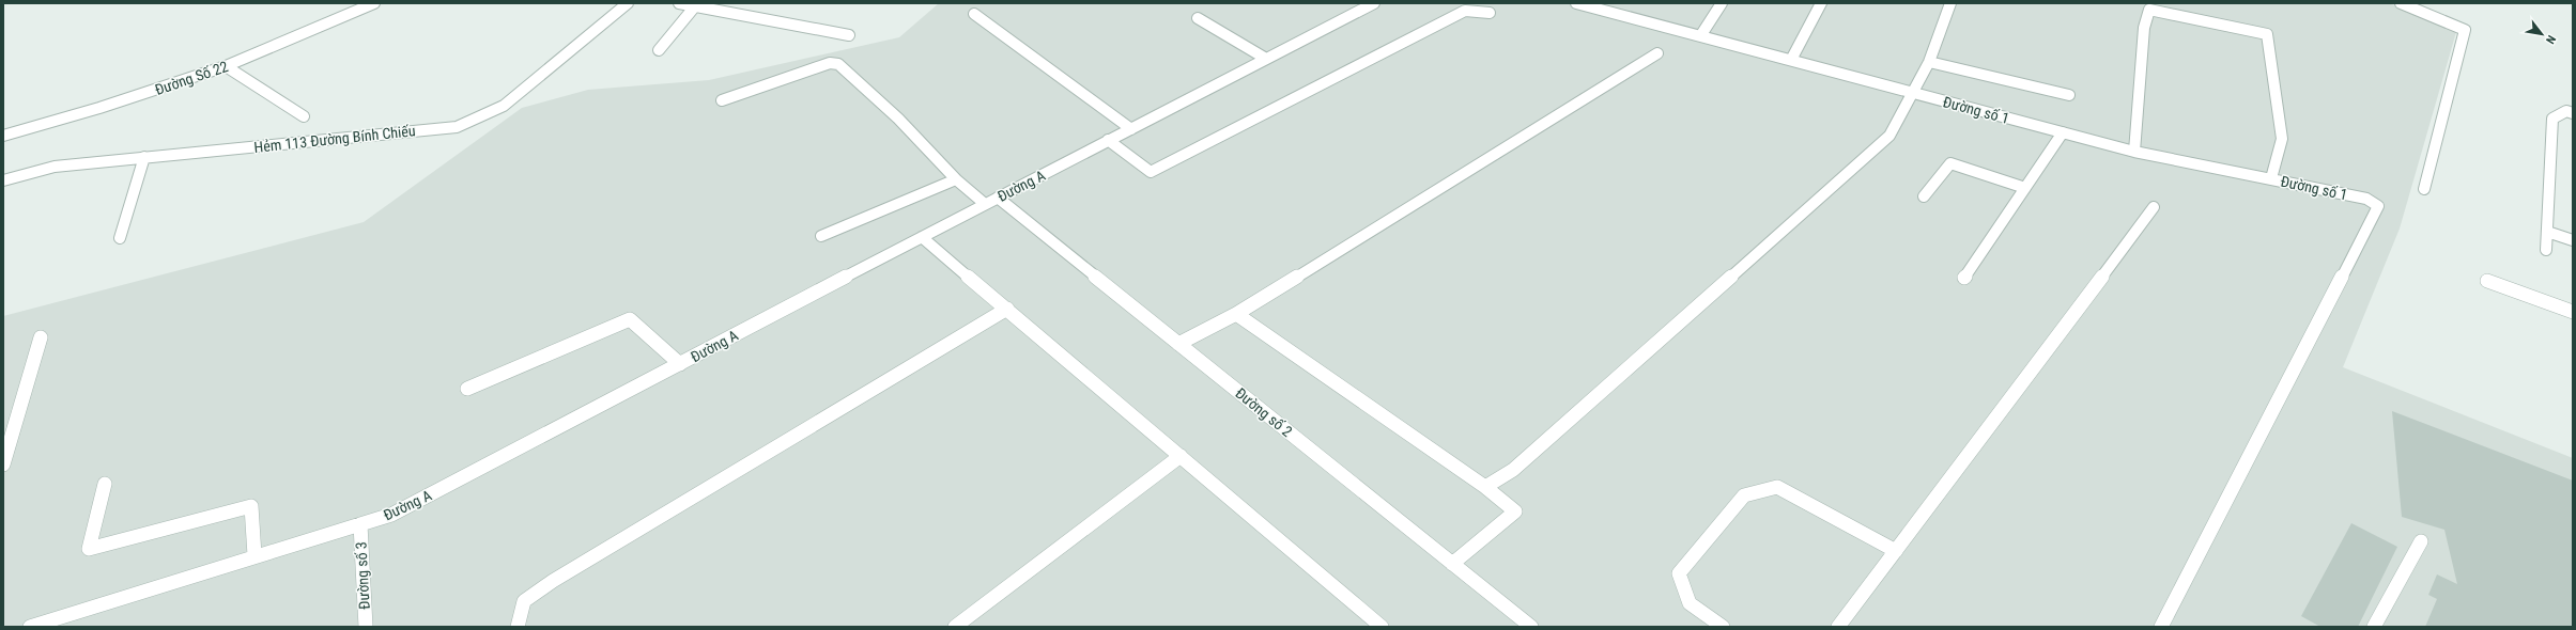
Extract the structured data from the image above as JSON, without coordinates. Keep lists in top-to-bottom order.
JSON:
{
  "streets": {
    "street": [
      "Đường Số 22",
      "Đường số 1",
      "Hẻm 113 Đường Bính Chiếu",
      "Đường A",
      "Đường số 2",
      "Đường số 3"
    ]
  },
  "crossings": [
    ["Đường A", "Đường số 2"],
    ["Đường A", "Đường số 3"]
  ],
  "north": "bottom right"
}
